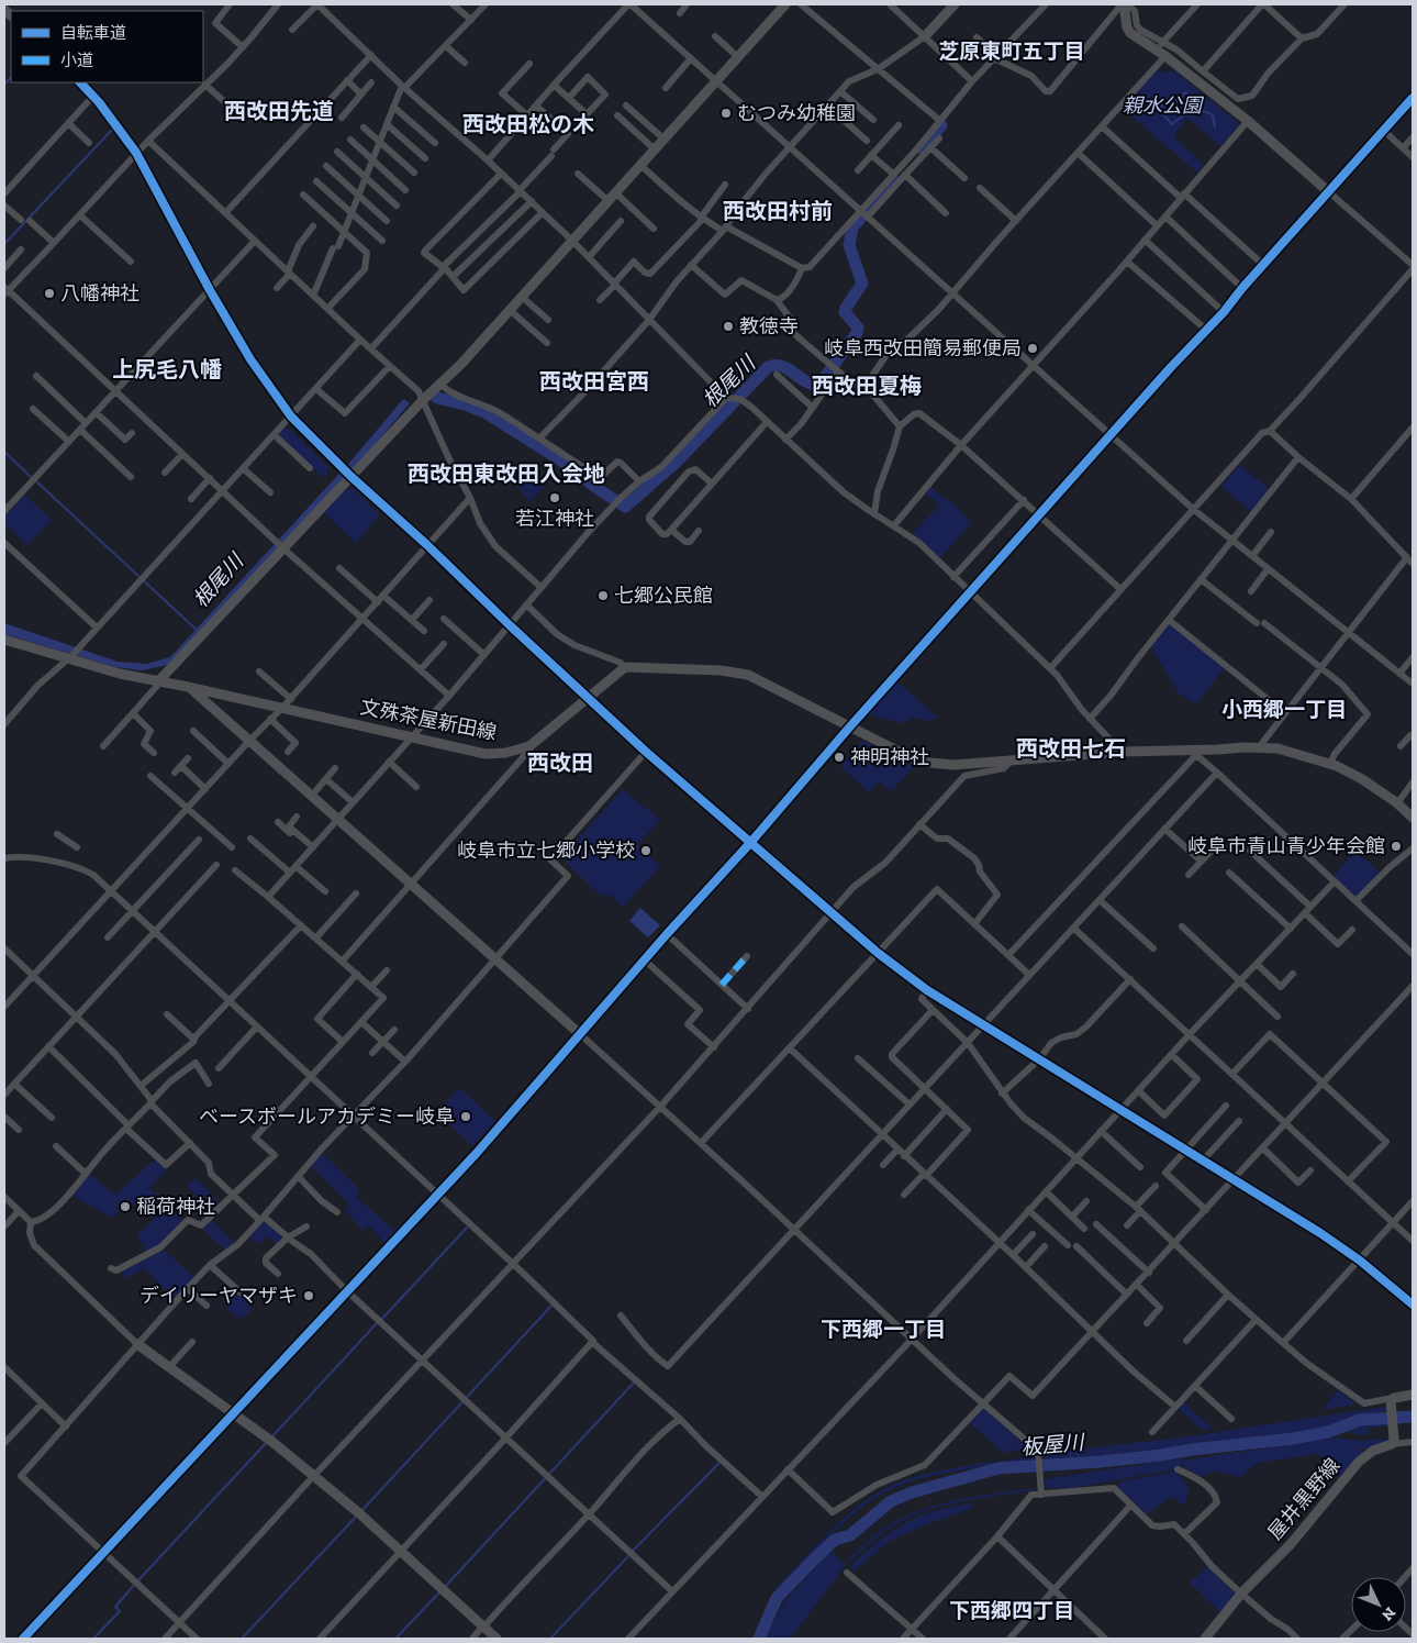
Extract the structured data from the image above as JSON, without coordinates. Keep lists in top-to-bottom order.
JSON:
{
  "streets": {
    "street": ["文殊茶屋新田線", "屋井黒野線"]
  },
  "districts": [
    "芝原東町五丁目",
    "西改田先道",
    "西改田松の木",
    "西改田村前",
    "上尻毛八幡",
    "西改田宮西",
    "西改田夏梅",
    "西改田東改田入会地",
    "小西郷一丁目",
    "西改田七石",
    "西改田",
    "下西郷一丁目",
    "下西郷四丁目"
  ],
  "water": ["根尾川", "板屋川"],
  "parks": ["親水公園"],
  "places": [
    "むつみ幼稚園",
    "八幡神社",
    "教徳寺",
    "岐阜西改田簡易郵便局",
    "若江神社",
    "七郷公民館",
    "神明神社",
    "岐阜市青山青少年会館",
    "岐阜市立七郷小学校",
    "ベースボールアカデミー岐阜",
    "稲荷神社",
    "デイリーヤマザキ"
  ],
  "legend": ["自転車道", "小道"],
  "north": "bottom right"
}
